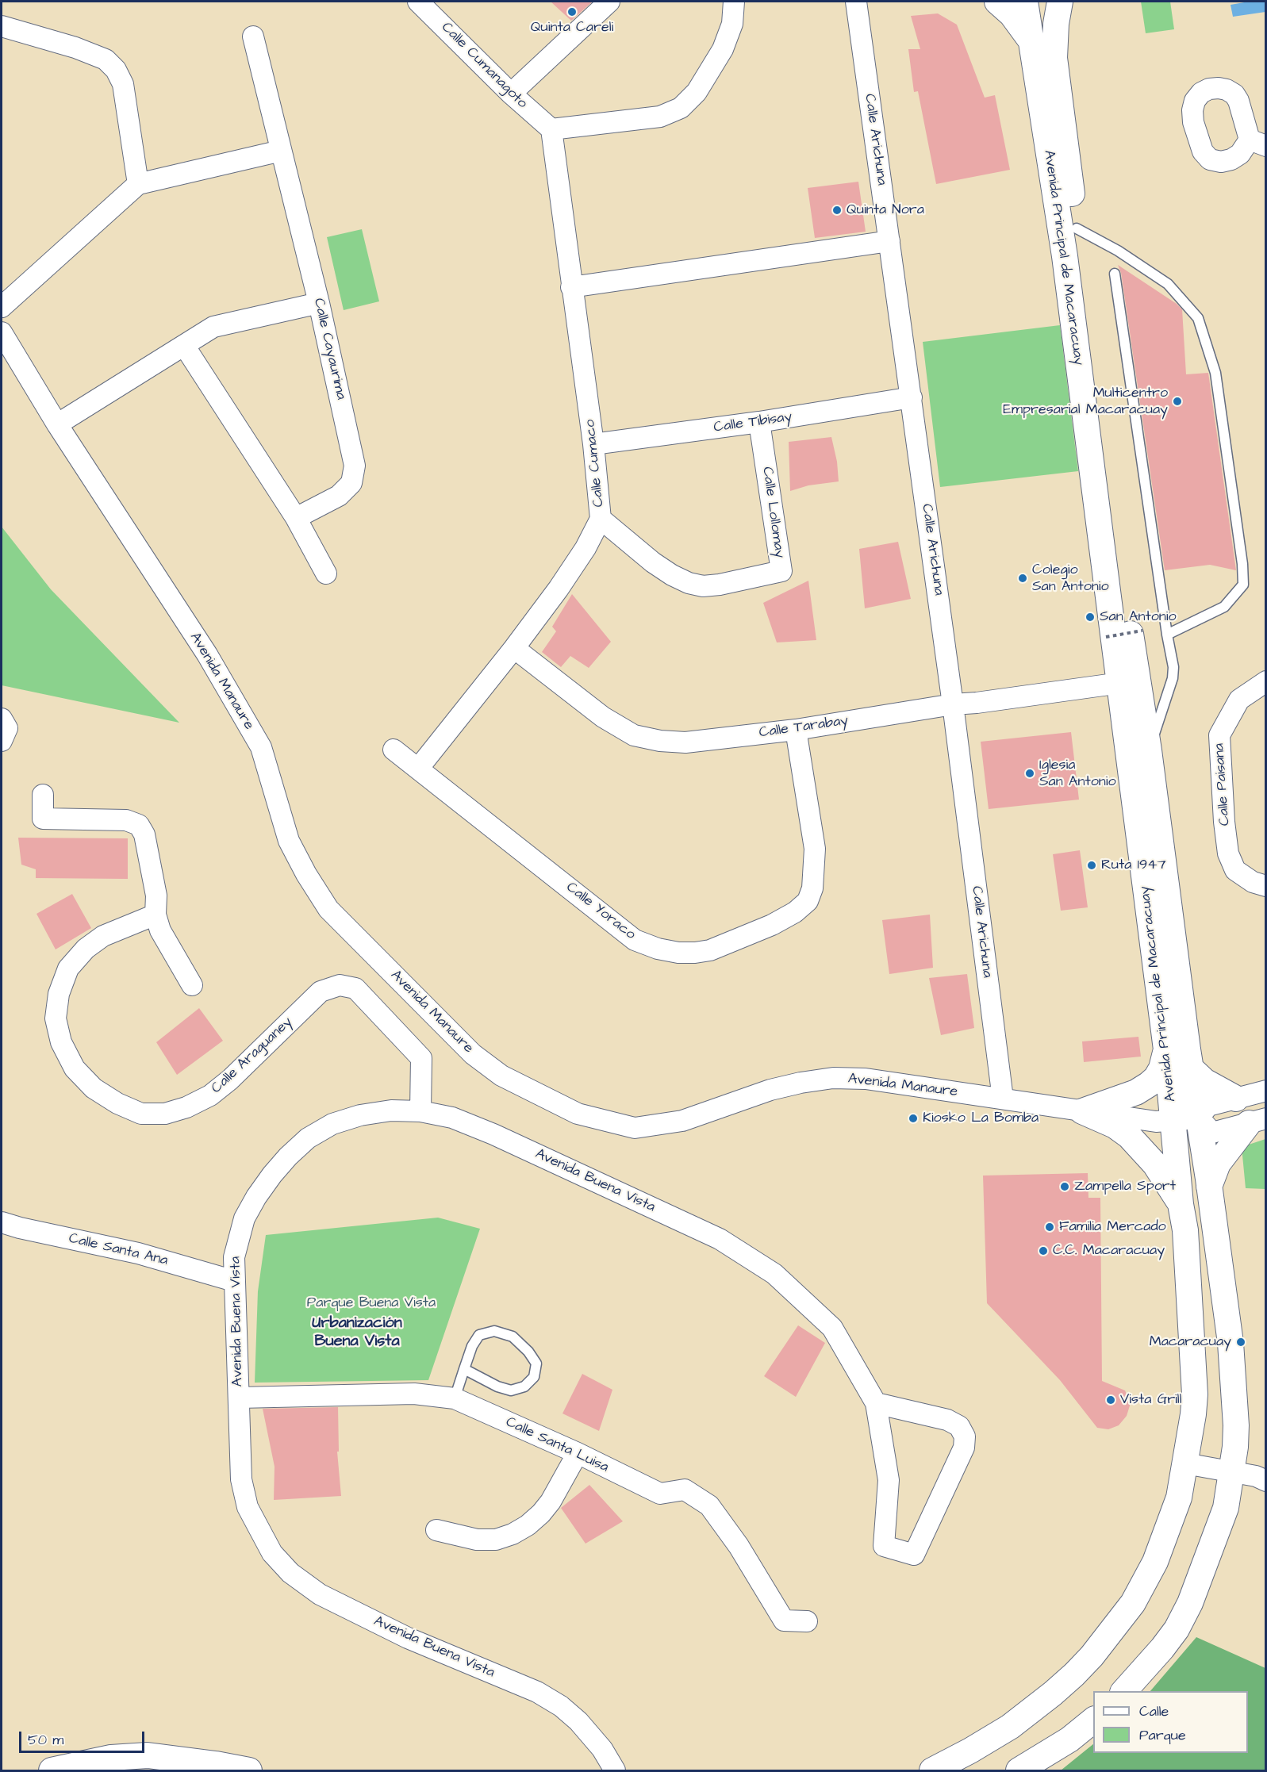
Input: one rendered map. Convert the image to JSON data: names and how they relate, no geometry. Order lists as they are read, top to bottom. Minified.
{"streets":{"street":["Calle Cumanagoto","Calle Arichuna","Avenida Principal de Macaracuay","Calle Cayaurima","Calle Tibisay","Calle Cumaco","Calle Lollomay","Avenida Manaure","Calle Tarabay","Calle Paisana","Calle Yoraco","Calle Araguaney","Avenida Buena Vista","Calle Santa Ana","Calle Santa Luisa"]},"crossings":[["Calle Cumanagoto","Calle Cumaco"],["Calle Arichuna","Calle Tibisay"],["Calle Arichuna","Avenida Manaure"],["Calle Arichuna","Calle Tarabay"],["Avenida Principal de Macaracuay","Avenida Manaure"],["Avenida Principal de Macaracuay","Calle Tarabay"],["Calle Tibisay","Calle Cumaco"],["Calle Tibisay","Calle Lollomay"],["Calle Cumaco","Calle Lollomay"],["Calle Cumaco","Calle Tarabay"],["Calle Cumaco","Calle Yoraco"],["Calle Tarabay","Calle Yoraco"],["Calle Araguaney","Avenida Buena Vista"],["Avenida Buena Vista","Calle Santa Ana"],["Avenida Buena Vista","Calle Santa Luisa"]],"districts":["Urbanización Buena Vista"],"parks":["Parque Buena Vista"],"places":["Quinta Careli","Quinta Nora","Multicentro Empresarial Macaracuay","Colegio San Antonio","San Antonio","Iglesia San Antonio","Ruta 1947","Kiosko La Bomba","Zampella Sport","Familia Mercado","C.C. Macaracuay","Macaracuay","Vista Grill"],"legend":["Calle","Parque"],"scale_bar":"50 m"}
